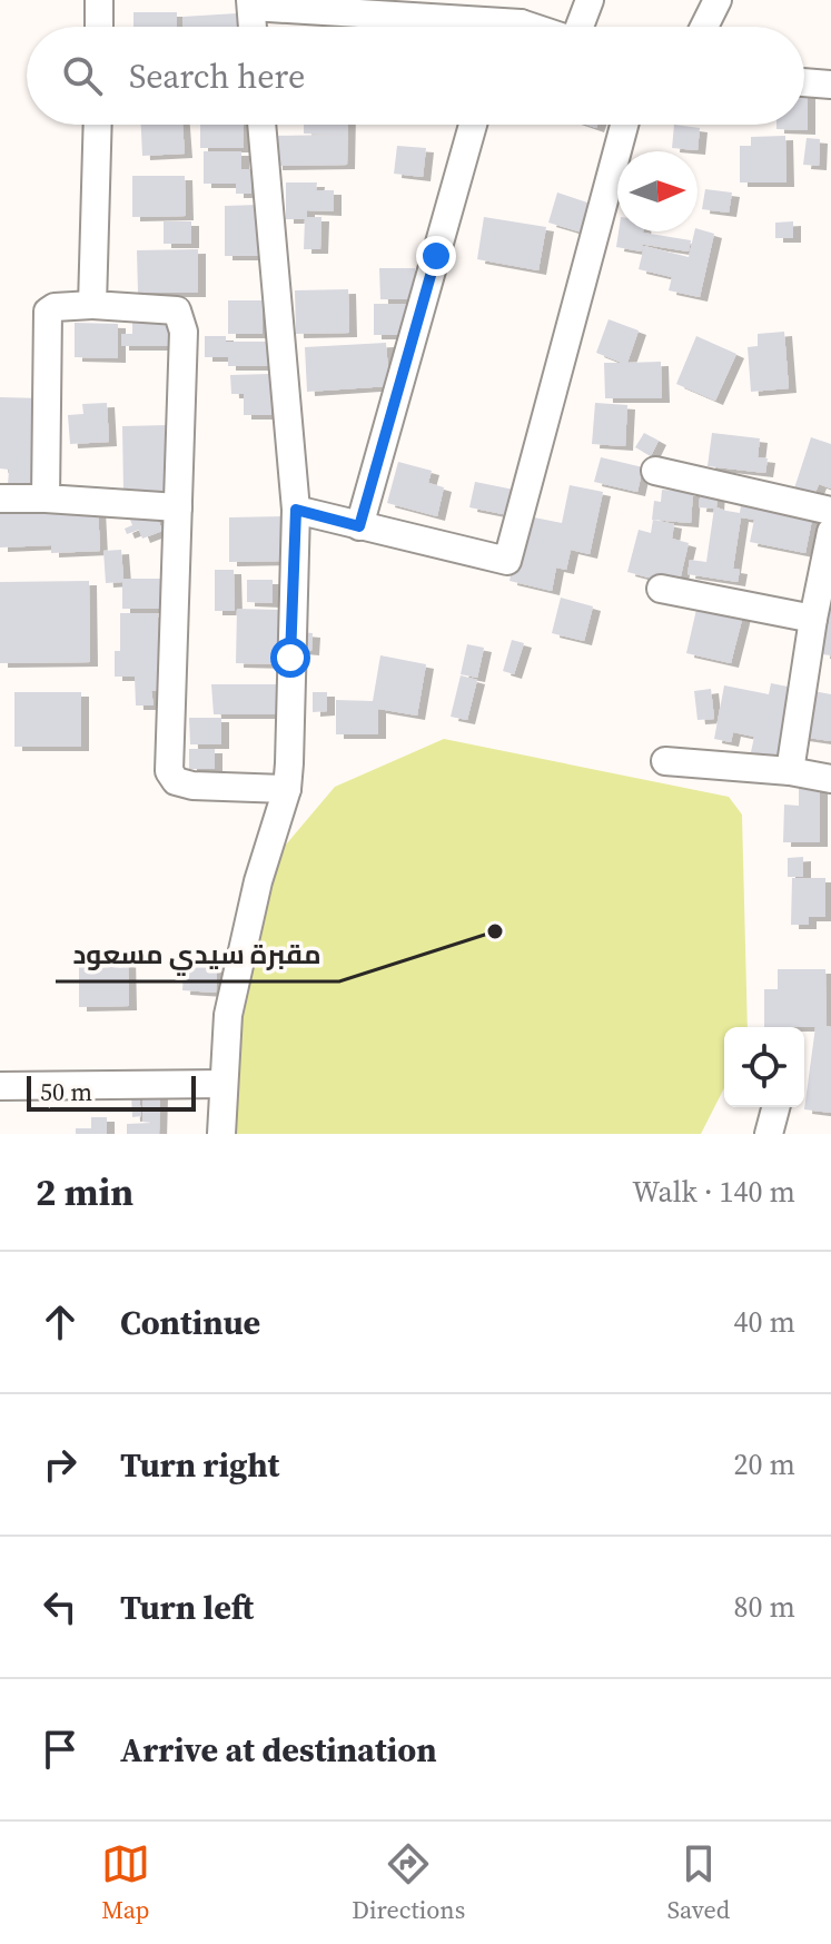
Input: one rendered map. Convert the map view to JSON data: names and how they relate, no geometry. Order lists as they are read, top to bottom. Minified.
{"places":["مقبرة سيدي مسعود"],"scale_bar":"50 m","north":"right","page":{"search":"Search here","scale":"50 m","heading":["2 min","Walk · 140 m"],"list":[["Continue","40 m"],["Turn right","20 m"],["Turn left","80 m"],"Arrive at destination"],"nav":["Map","Directions","Saved"]}}
